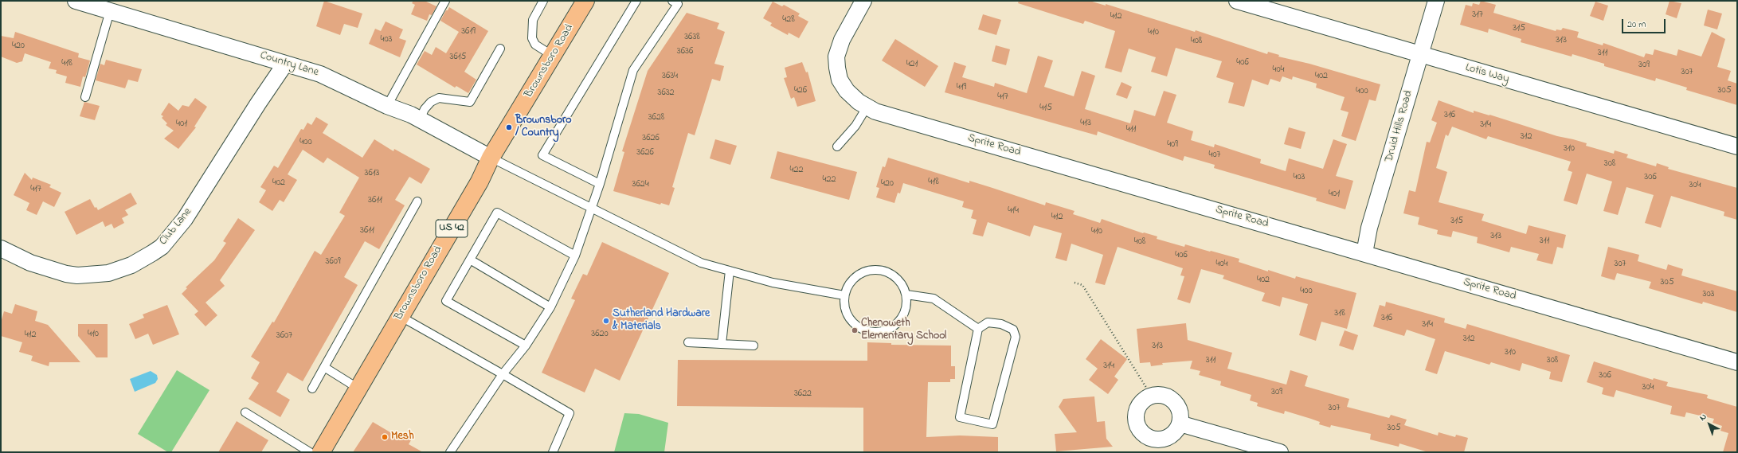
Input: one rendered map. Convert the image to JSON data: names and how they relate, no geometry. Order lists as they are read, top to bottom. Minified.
{"streets":{"main road":["Brownsboro Road","US 42"],"street":["Country Lane","Lotis Way","Druid Hills Road","Sprite Road","Club Lane"]},"crossings":[["Brownsboro Road","Country Lane"],["Country Lane","Club Lane"],["Lotis Way","Druid Hills Road"],["Druid Hills Road","Sprite Road"]],"places":["Brownsboro / Country","Sutherland Hardware & Materials","Chenoweth Elementary School","Mesh"],"house_numbers":["317","412","428","315","3619","410","3638","403","313","408","420","3636","311","3615","406","418","421","309","404","307","3634","402","419","426","305","400","3632","417","415","316","3628","413","401","314","411","312","3626","400","409","310","3626","407","308","422","3613","403","306","422","418","402","420","3624","304","417","401","3611","414","412","315","3611","410","313","311","408","406","3609","404","307","402","305","400","303","318","316","314","410","3620","412","3607","312","313","310","311","308","314","306","304","309","3622","307","305"],"scale_bar":"20 m","north":"top left"}
